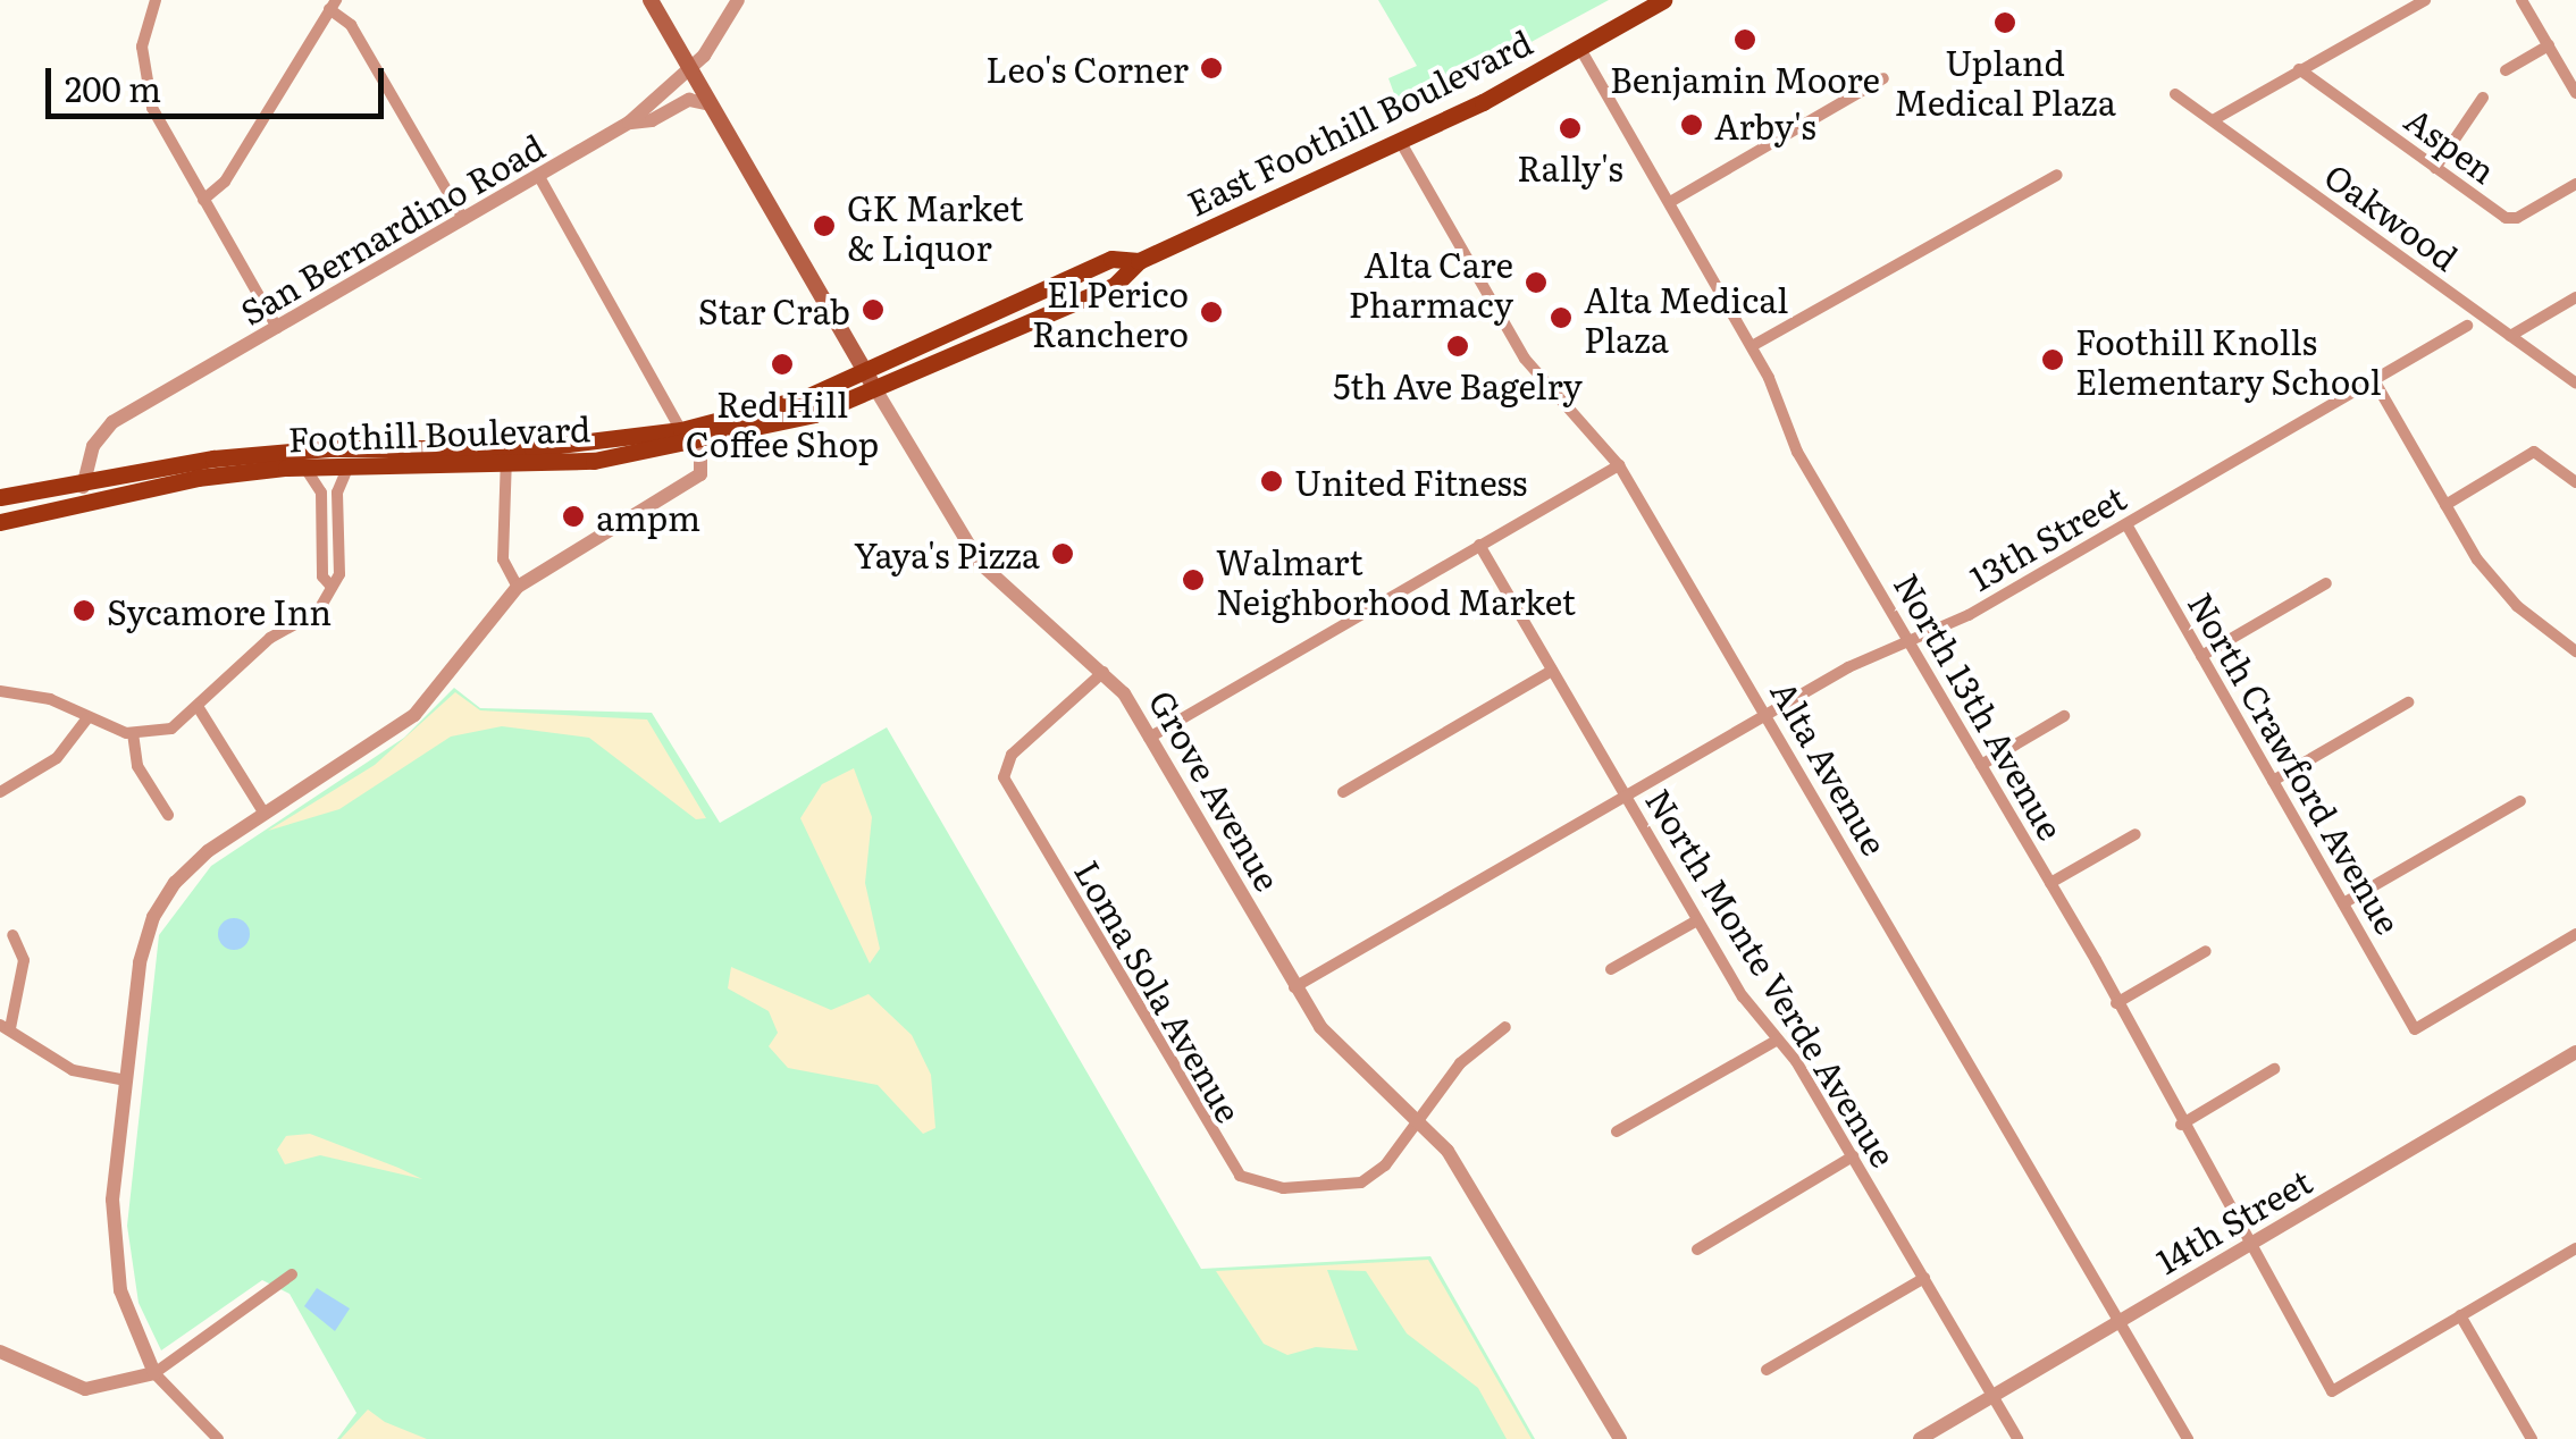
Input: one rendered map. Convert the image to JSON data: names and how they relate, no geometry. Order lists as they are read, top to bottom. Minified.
{"streets":{"main road":["East Foothill Boulevard","Foothill Boulevard","Grove Avenue"],"street":["Aspen","Oakwood","San Bernardino Road","13th Street","North 13th Avenue","North Crawford Avenue","Alta Avenue","North Monte Verde Avenue","Loma Sola Avenue","14th Street"]},"crossings":[["East Foothill Boulevard","Foothill Boulevard"],["East Foothill Boulevard","North 13th Avenue"],["East Foothill Boulevard","Alta Avenue"],["East Foothill Boulevard","Grove Avenue"],["San Bernardino Road","Foothill Boulevard"],["San Bernardino Road","Grove Avenue"],["Foothill Boulevard","Grove Avenue"],["13th Street","North 13th Avenue"],["13th Street","North Crawford Avenue"],["13th Street","Alta Avenue"],["13th Street","Grove Avenue"],["13th Street","North Monte Verde Avenue"],["North 13th Avenue","14th Street"],["Alta Avenue","14th Street"],["Grove Avenue","Loma Sola Avenue"],["North Monte Verde Avenue","14th Street"]],"places":["Upland Medical Plaza","Benjamin Moore","Leo's Corner","Arby's","Rally's","GK Market & Liquor","Alta Care Pharmacy","Star Crab","El Perico Ranchero","Alta Medical Plaza","5th Ave Bagelry","Foothill Knolls Elementary School","Red Hill Coffee Shop","United Fitness","ampm","Yaya's Pizza","Walmart Neighborhood Market","Sycamore Inn"],"scale_bar":"200 m"}
